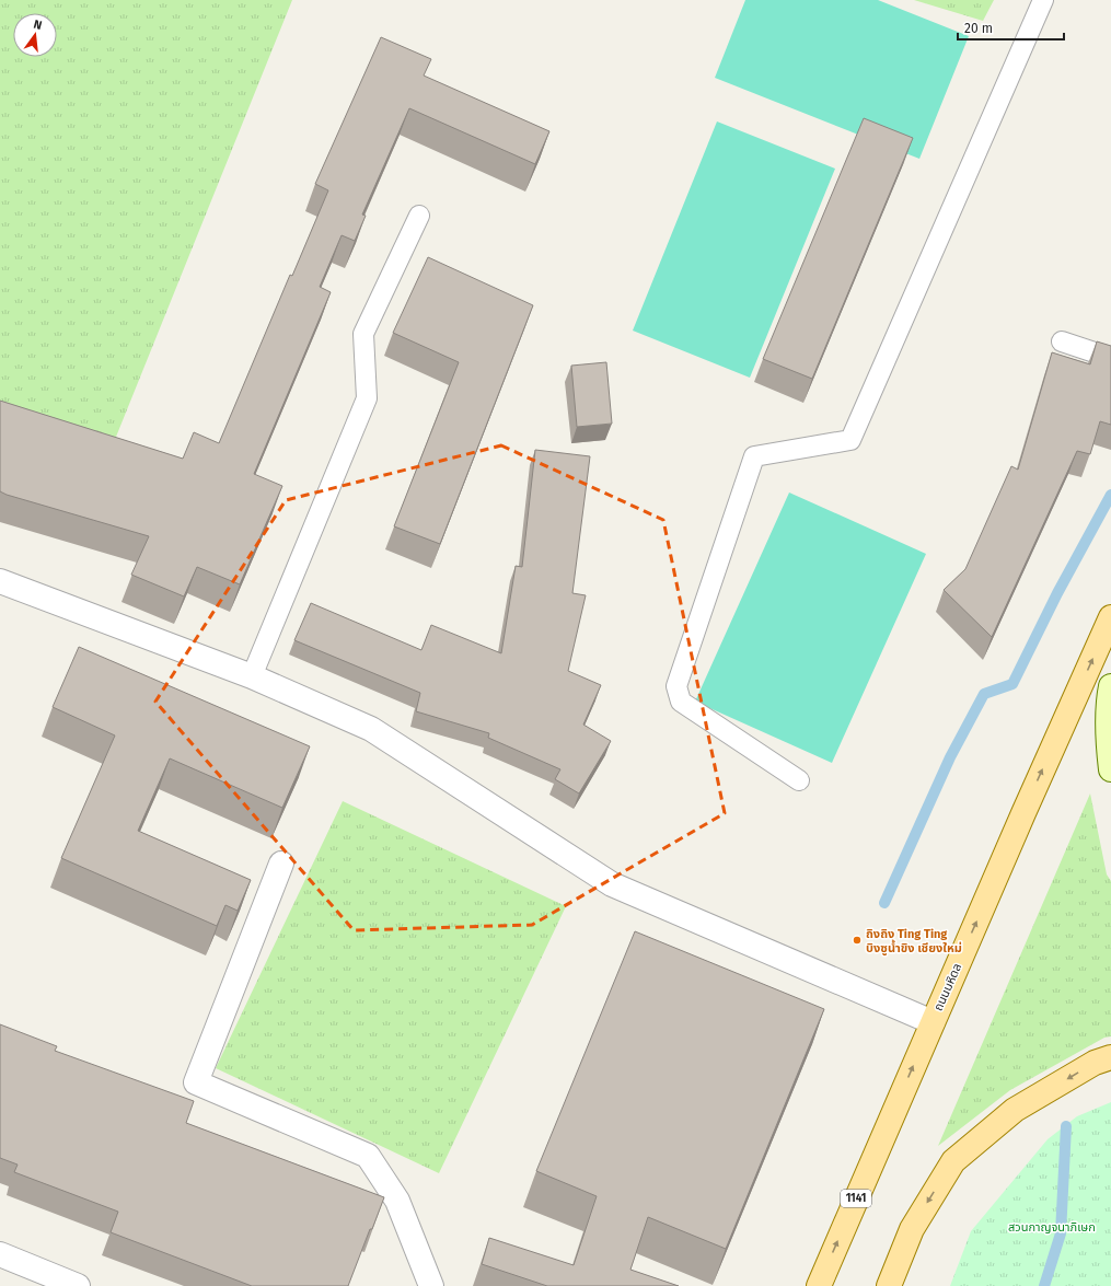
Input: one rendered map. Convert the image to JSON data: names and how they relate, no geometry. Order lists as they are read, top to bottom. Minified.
{"streets":{"main road":["ถนนมหิดล","1141"]},"parks":["สวนกาญจนาภิเษก"],"places":["ถิงถิง Ting Ting บิงซูน้ำขิง เชียงใหม่"],"scale_bar":"20 m","north":"top"}
